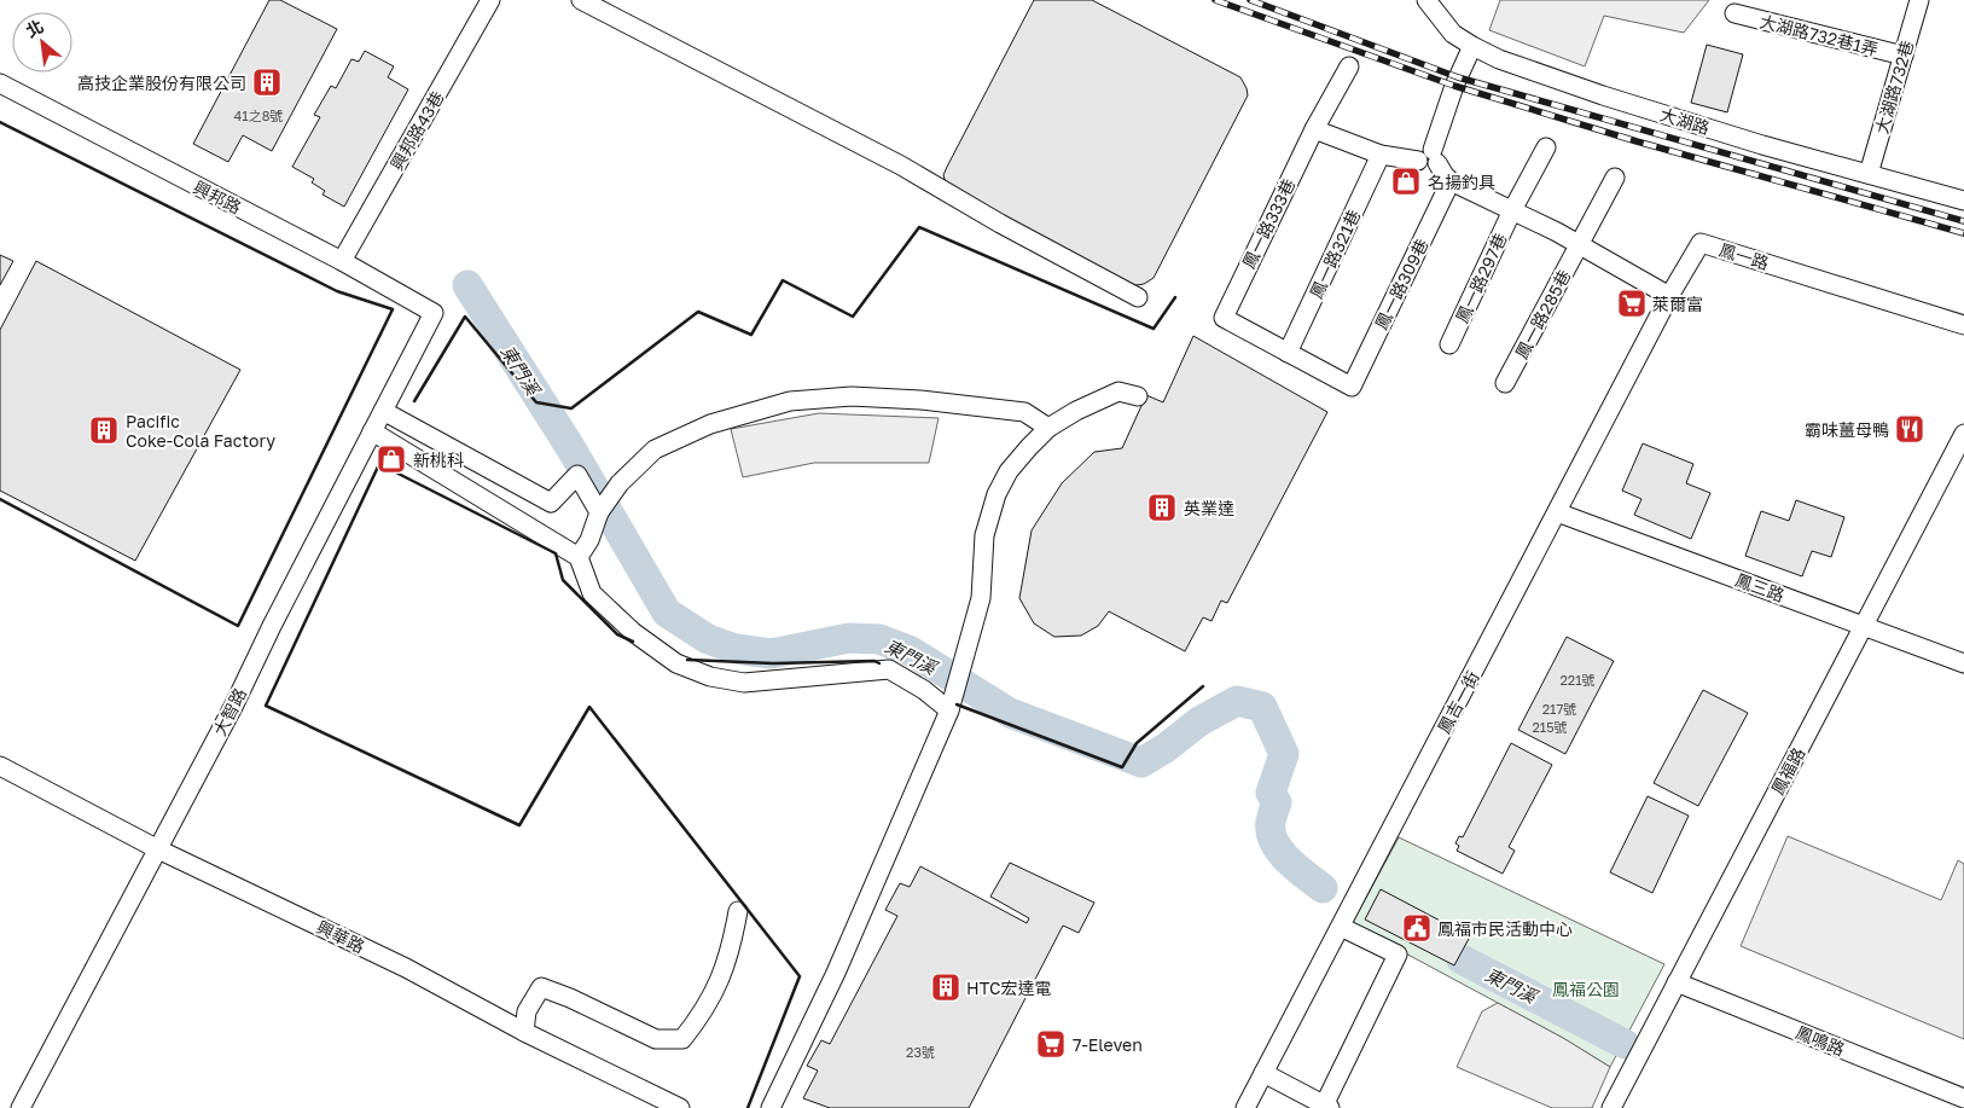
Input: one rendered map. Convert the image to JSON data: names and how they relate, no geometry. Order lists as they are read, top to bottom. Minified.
{"streets":{"street":["大湖路732巷1弄","大湖路732巷","大湖路","興邦路43巷","興邦路","鳳一路333巷","鳳一路321巷","鳳一路","鳳一路297巷","鳳一路309巷","鳳一路285巷","鳳三路","鳳吉一街","大智路","鳳福路","興華路","鳳鳴路"]},"crossings":[["大湖路732巷1弄","大湖路732巷"],["大湖路732巷","大湖路"],["興邦路43巷","興邦路"],["興邦路","大智路"],["鳳一路333巷","鳳一路321巷"],["鳳一路333巷","鳳一路309巷"],["鳳一路321巷","鳳一路309巷"],["鳳一路","鳳吉一街"],["鳳三路","鳳吉一街"],["鳳三路","鳳福路"],["大智路","興華路"],["鳳福路","鳳鳴路"]],"water":["東門溪"],"parks":["鳳福公園"],"places":{"building":["高技企業股份有限公司","Pacific Coke-Cola Factory","英業達","HTC宏達電"],"shop":["名揚釣具","新桃科"],"supermarket":["萊爾富","7-Eleven"],"restaurant":["霸味薑母鴨"],"public building":["鳳福市民活動中心"]},"house_numbers":["41之8號","221號","217號","215號","23號"],"north":"top left"}
